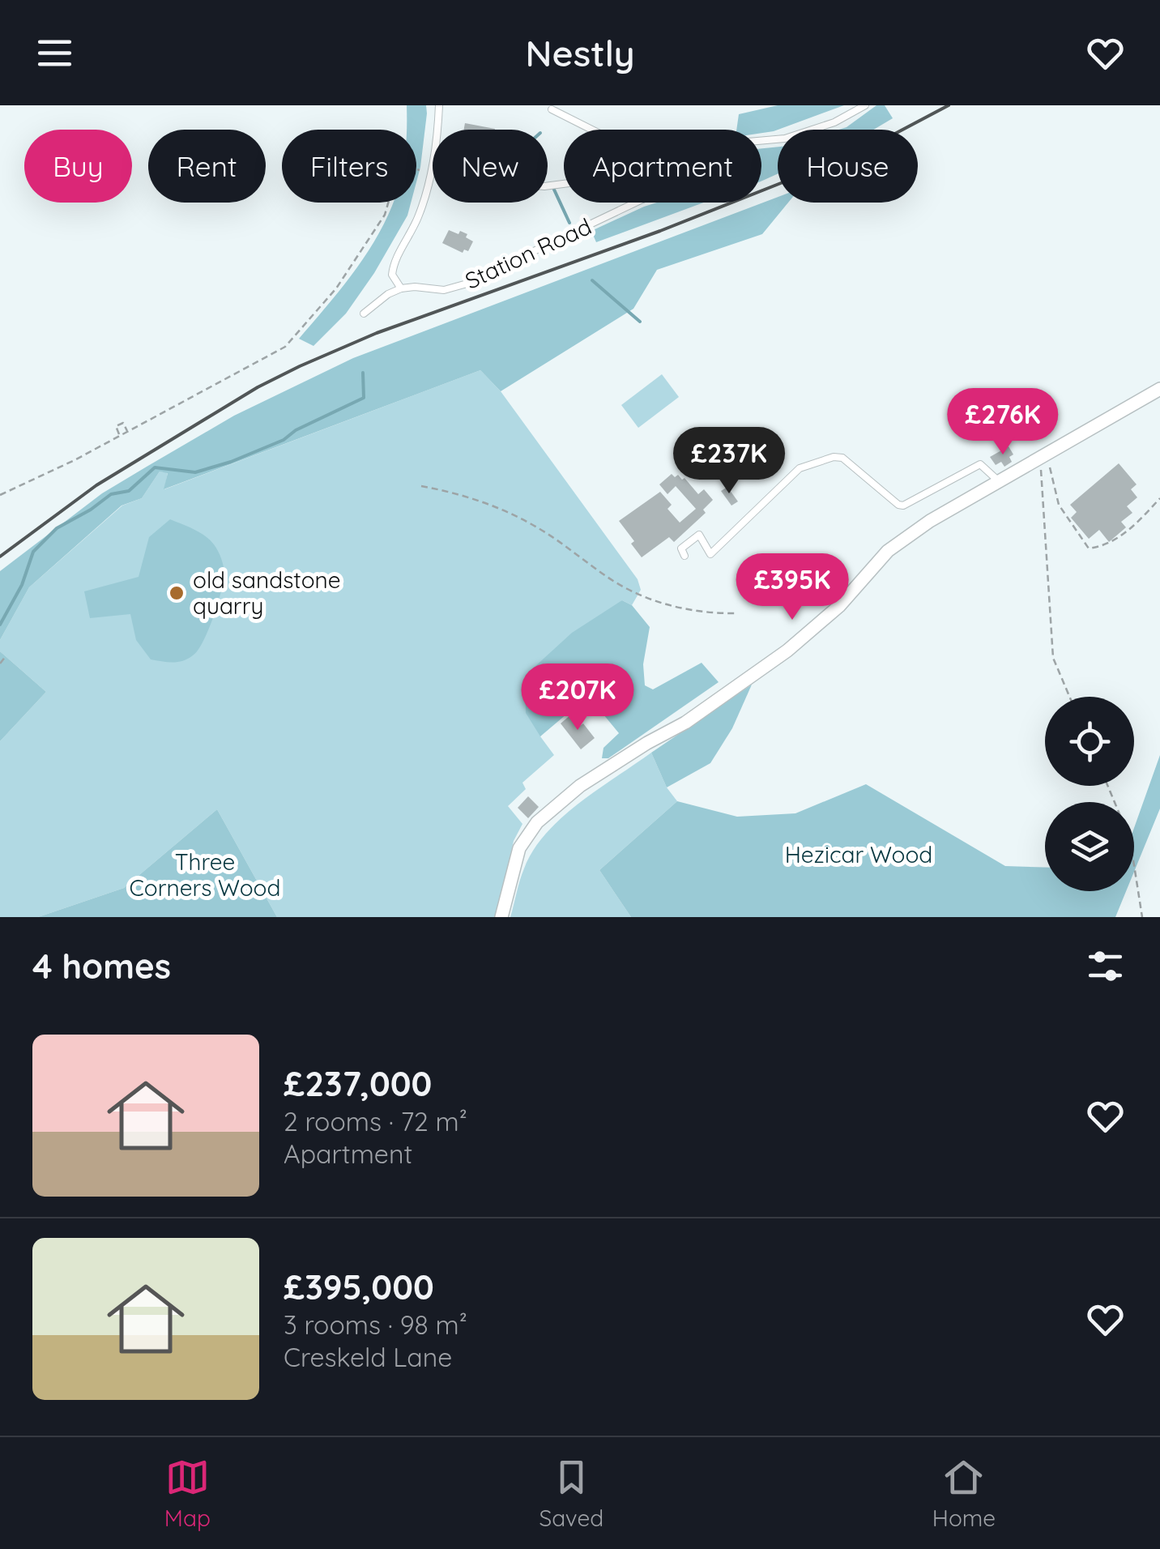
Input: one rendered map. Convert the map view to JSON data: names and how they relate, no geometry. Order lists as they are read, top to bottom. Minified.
{"streets":{"lane":["Station Road"]},"parks":["Hezicar Wood","Three Corners Wood"],"places":["old sandstone quarry"],"page":{"header":"Nestly","chip":["Buy","Rent","Filters","New","Apartment","House"],"price":["£276K","£237K","£395K","£207K"],"heading":"4 homes","list":[{"name":"£237,000","note":"2 rooms · 72 m² · Apartment"},{"name":"£395,000","note":"3 rooms · 98 m² · Creskeld Lane"}],"tabs":["Map","Saved","Home"]}}
